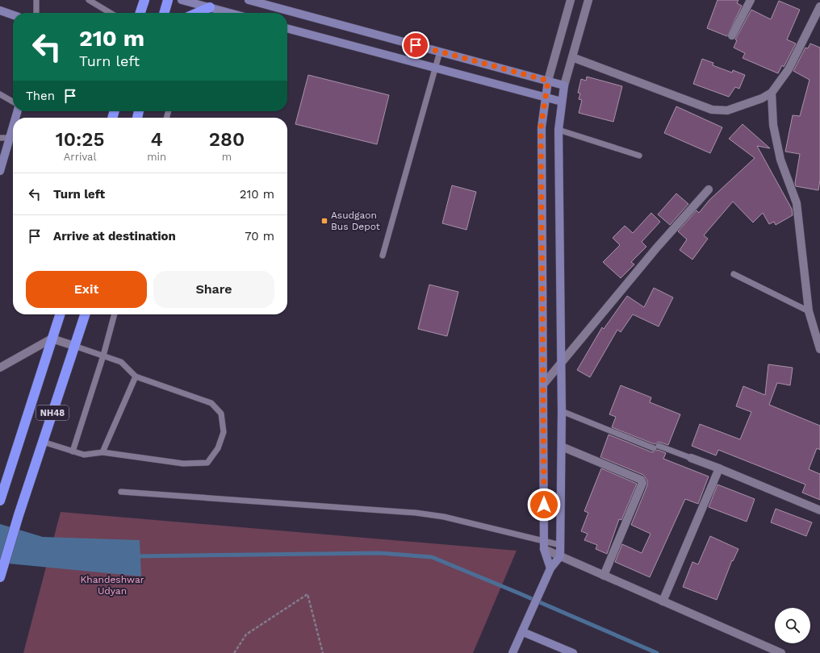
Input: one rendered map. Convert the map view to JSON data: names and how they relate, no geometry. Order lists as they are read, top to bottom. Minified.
{"streets":{"highway":["NH48"]},"parks":["Khandeshwar Udyan"],"places":{"transit":["Asudgaon Bus Depot"]},"page":{"turn":["210 m","Turn left"],"then":"Then","eta":["10:25","Arrival","4","min","280","m"],"list":[{"name":"Turn left","value":"210 m"},{"name":"Arrive at destination","value":"70 m"}],"buttons":["Exit","Share"]}}
